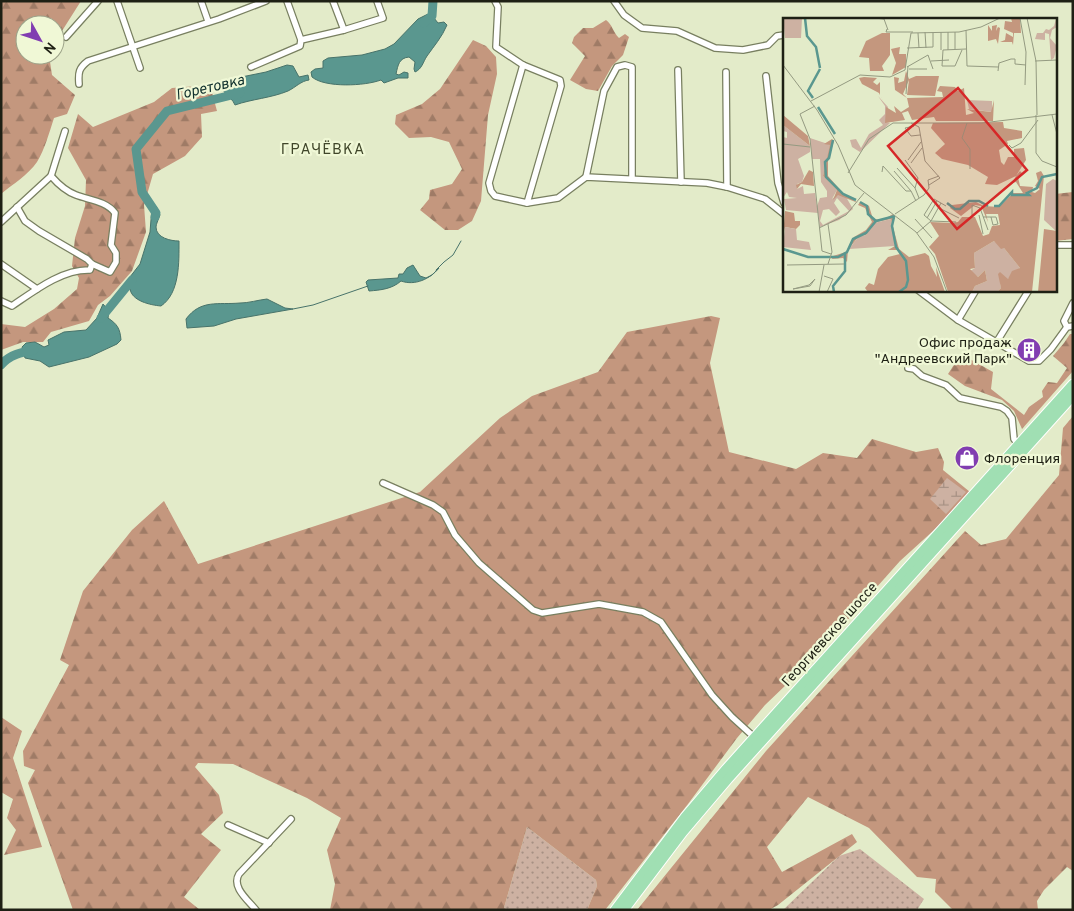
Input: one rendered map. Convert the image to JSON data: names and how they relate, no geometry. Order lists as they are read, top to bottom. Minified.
{"streets":{"main road":["Георгиевское шоссе"]},"districts":["ГРАЧЁВКА"],"water":["Горетовка"],"places":{"building":["Офис продаж \"Андреевский Парк\""],"shop":["Флоренция"]},"north":"bottom right"}
